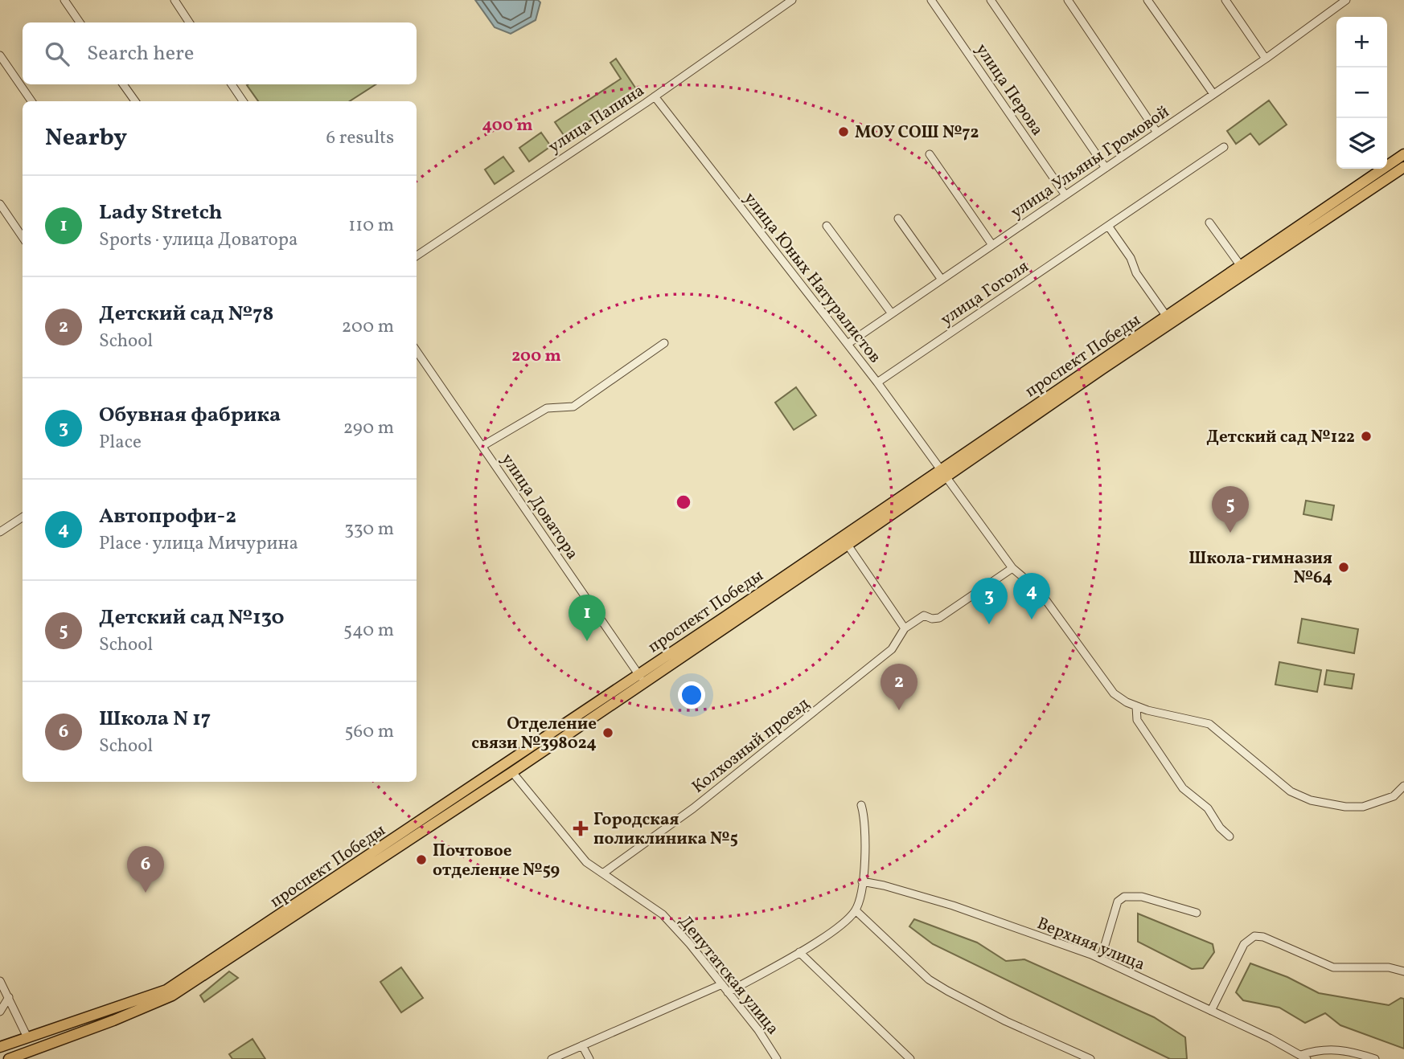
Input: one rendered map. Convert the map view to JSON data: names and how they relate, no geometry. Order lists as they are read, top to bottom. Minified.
{"streets":{"main road":["проспект Победы"],"street":["улица Перова","улица Папина","улица Ульяны Громовой","улица Юных Натуралистов","улица Гоголя","улица Доватора","Колхозный проезд","Верхняя улица","Депутатская улица"]},"crossings":[["улица Перова","улица Ульяны Громовой"],["улица Папина","улица Юных Натуралистов"],["улица Ульяны Громовой","улица Юных Натуралистов"],["улица Юных Натуралистов","улица Гоголя"],["улица Юных Натуралистов","проспект Победы"],["проспект Победы","улица Доватора"],["проспект Победы","Депутатская улица"],["Колхозный проезд","Депутатская улица"]],"places":{"other":["МОУ СОШ №72","Детский сад №122","Школа-гимназия №64","Отделение связи №398024","Почтовое отделение №59"],"health":["Городская поликлиника №5"]},"page":{"map_buttons":["+","−"],"search":"Search here","heading":["Nearby","6 results"],"list":[{"mark":"1","name":"Lady Stretch","note":"Sports · улица Доватора","value":"110 m"},{"mark":"2","name":"Детский сад №78","note":"School","value":"200 m"},{"mark":"3","name":"Обувная фабрика","note":"Place","value":"290 m"},{"mark":"4","name":"Автопрофи-2","note":"Place · улица Мичурина","value":"330 m"},{"mark":"5","name":"Детский сад №130","note":"School","value":"540 m"},{"mark":"6","name":"Школа N 17","note":"School","value":"560 m"}],"pins":["5","4","3","1","2","6"]},"rings":["400 m","200 m"]}
